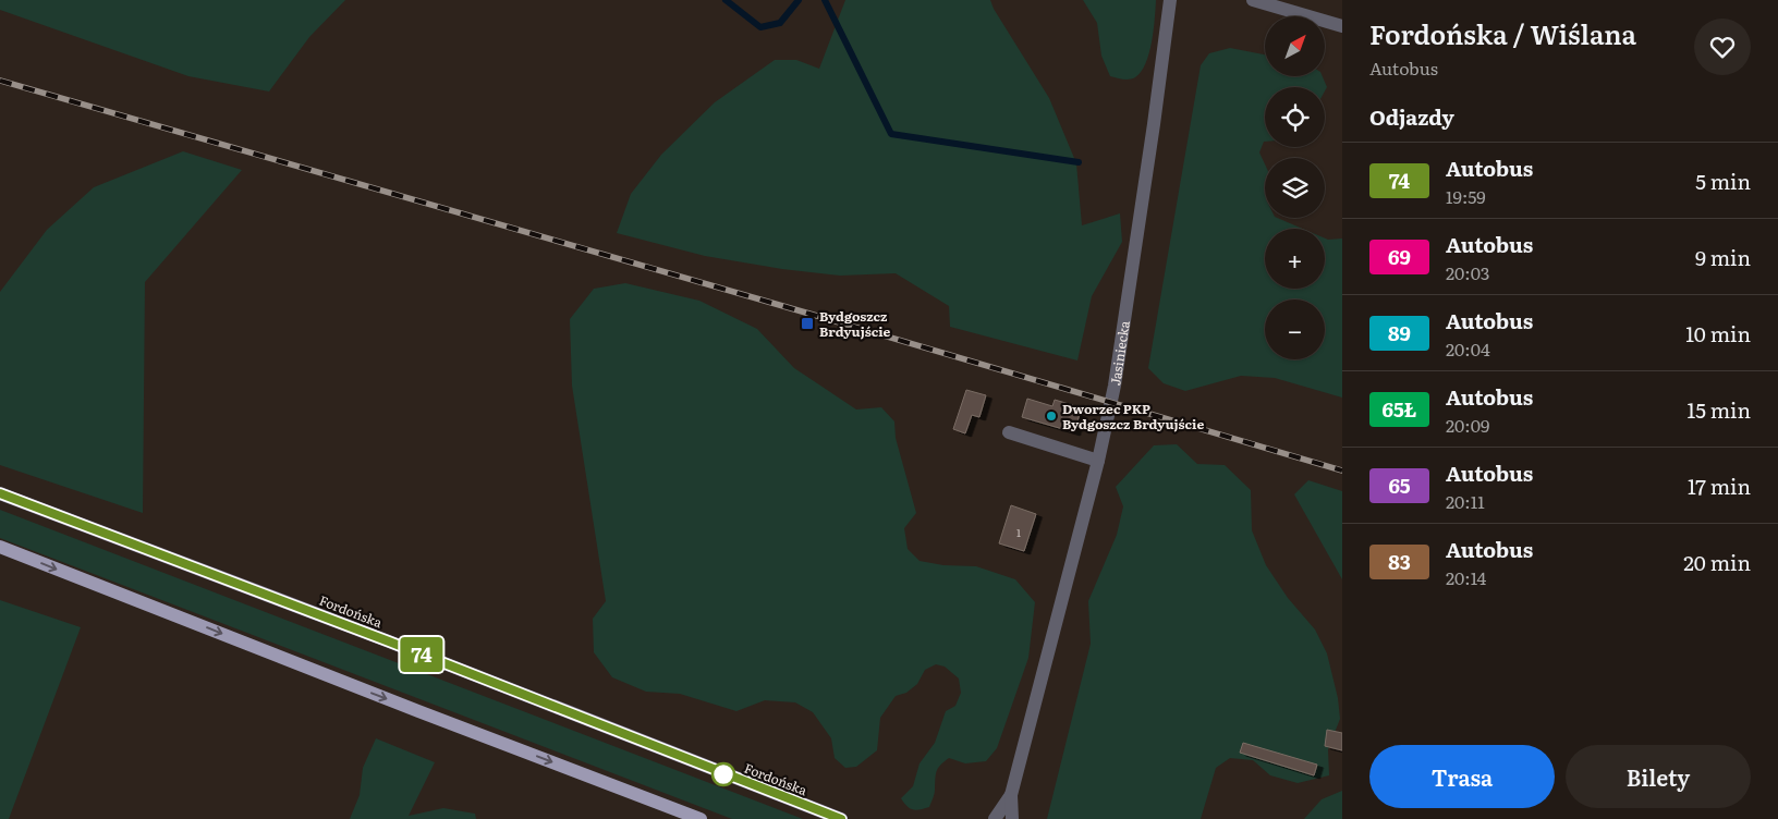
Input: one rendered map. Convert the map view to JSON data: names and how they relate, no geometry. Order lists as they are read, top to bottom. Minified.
{"streets":{"main road":["Fordońska"],"street":["Jasiniecka"]},"places":{"transit":["Bydgoszcz Brdyujście"],"other":["Dworzec PKP Bydgoszcz Brdyujście"]},"lines":["bus line 74"],"house_numbers":["1"],"north":"top right","page":{"on_map":"74","heading":[["Fordońska / Wiślana","Autobus"],"Odjazdy"],"map_buttons":["+","−"],"list":[{"mark":"74","name":"Autobus","note":"19:59","value":"5 min"},{"mark":"69","name":"Autobus","note":"20:03","value":"9 min"},{"mark":"89","name":"Autobus","note":"20:04","value":"10 min"},{"mark":"65Ł","name":"Autobus","note":"20:09","value":"15 min"},{"mark":"65","name":"Autobus","note":"20:11","value":"17 min"},{"mark":"83","name":"Autobus","note":"20:14","value":"20 min"}],"buttons":["Trasa","Bilety"]}}
